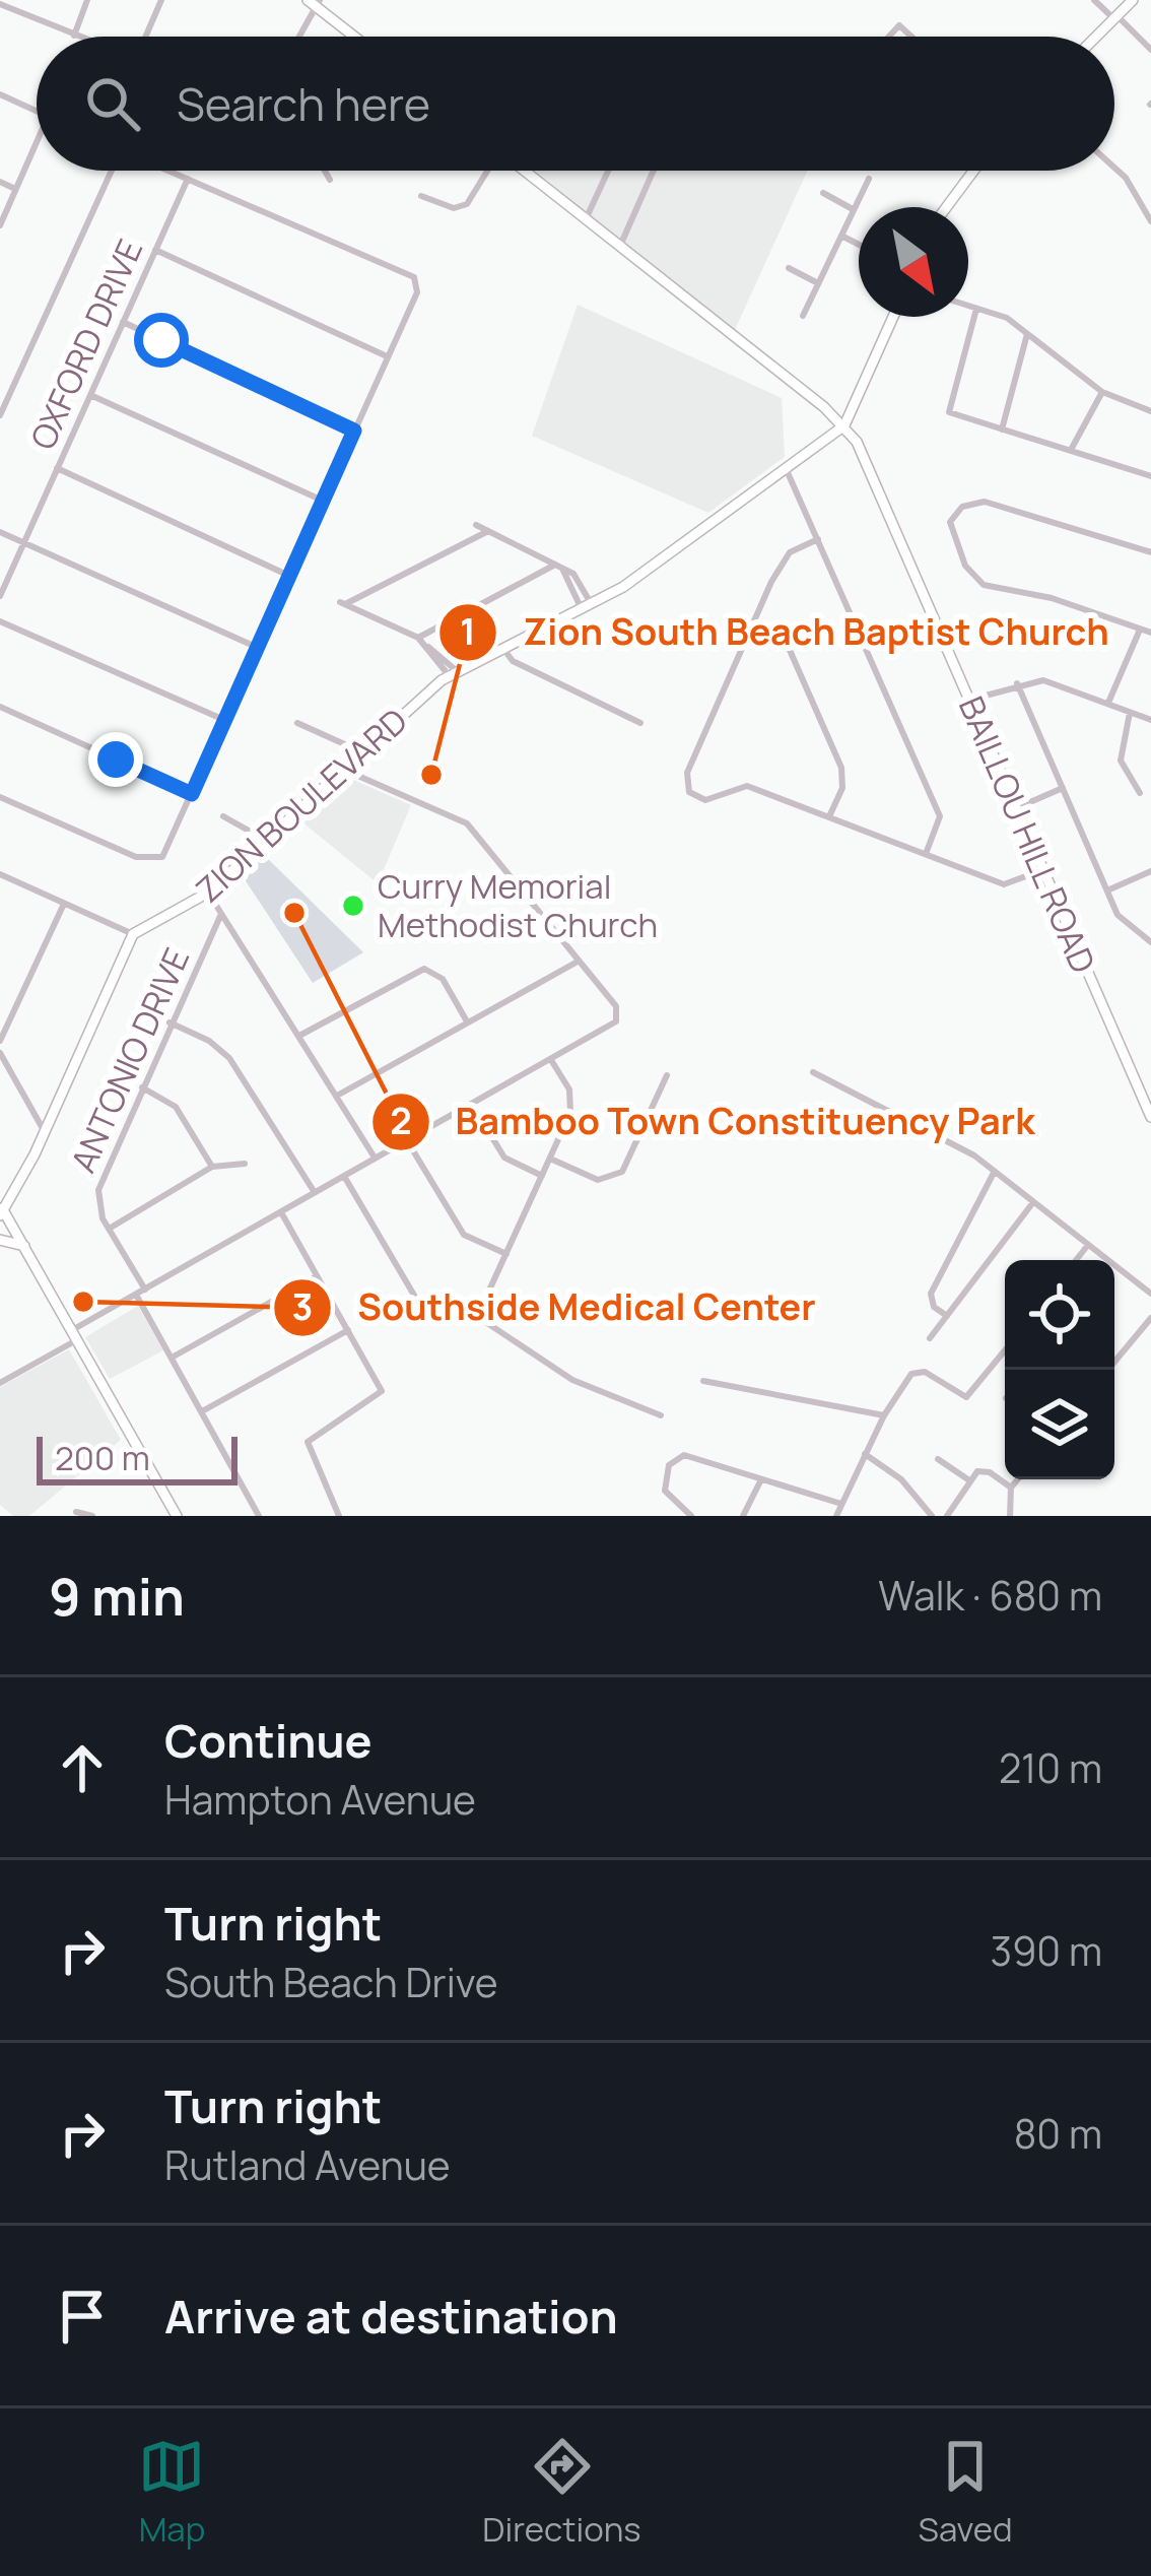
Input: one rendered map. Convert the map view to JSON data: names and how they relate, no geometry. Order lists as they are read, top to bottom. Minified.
{"streets":{"main road":["ZION BOULEVARD","BAILLOU HILL ROAD"],"street":["OXFORD DRIVE","ANTONIO DRIVE"]},"crossings":[["ZION BOULEVARD","BAILLOU HILL ROAD"]],"places":["Zion South Beach Baptist Church","Curry Memorial Methodist Church","Bamboo Town Constituency Park","Southside Medical Center"],"scale_bar":"200 m","north":"bottom right","page":{"search":"Search here","scale":"200 m","heading":["9 min","Walk · 680 m"],"list":[["Continue","Hampton Avenue","210 m"],["Turn right","South Beach Drive","390 m"],["Turn right","Rutland Avenue","80 m"],"Arrive at destination"],"nav":["Map","Directions","Saved"]}}
